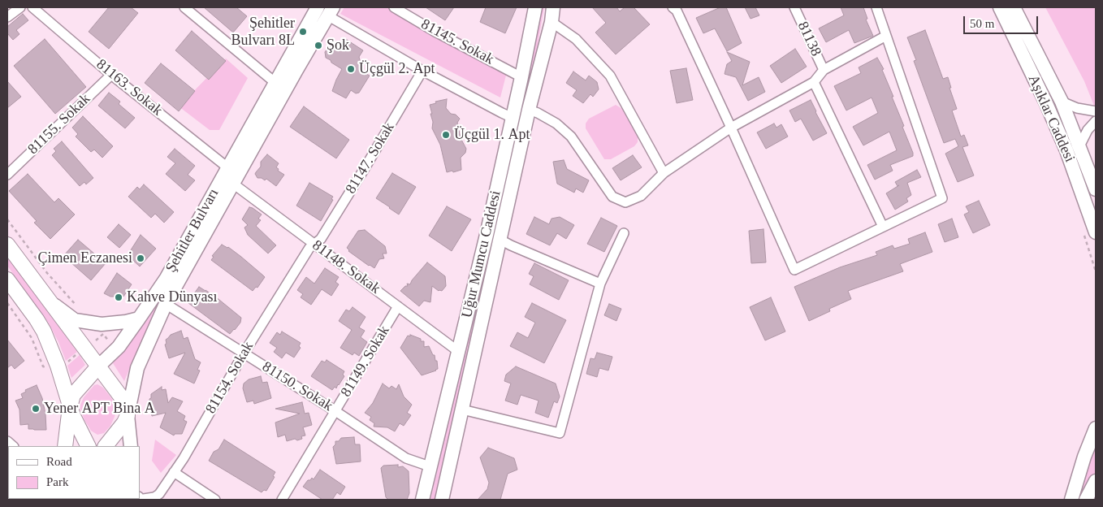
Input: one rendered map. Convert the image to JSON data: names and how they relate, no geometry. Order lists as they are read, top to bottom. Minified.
{"streets":{"main road":["Aşıklar Caddesi","Şehitler Bulvarı","Uğur Mumcu Caddesi"],"street":["81138","81145. Sokak","81163. Sokak","81155. Sokak","81147. Sokak","81148. Sokak","81149. Sokak","81154. Sokak","81150. Sokak"]},"crossings":[["81145. Sokak","Uğur Mumcu Caddesi"],["81163. Sokak","81155. Sokak"],["81163. Sokak","Şehitler Bulvarı"],["81147. Sokak","81148. Sokak"],["81147. Sokak","81154. Sokak"],["Şehitler Bulvarı","81148. Sokak"],["Şehitler Bulvarı","81150. Sokak"],["Uğur Mumcu Caddesi","81148. Sokak"],["Uğur Mumcu Caddesi","81150. Sokak"],["81148. Sokak","81149. Sokak"],["81148. Sokak","81154. Sokak"],["81149. Sokak","81150. Sokak"],["81154. Sokak","81150. Sokak"]],"places":["Şehitler Bulvarı 8L","Şok","Üçgül 2. Apt","Üçgül 1. Apt","Çimen Eczanesi","Kahve Dünyası","Yener APT Bina A"],"legend":["Road","Park"],"scale_bar":"50 m"}
